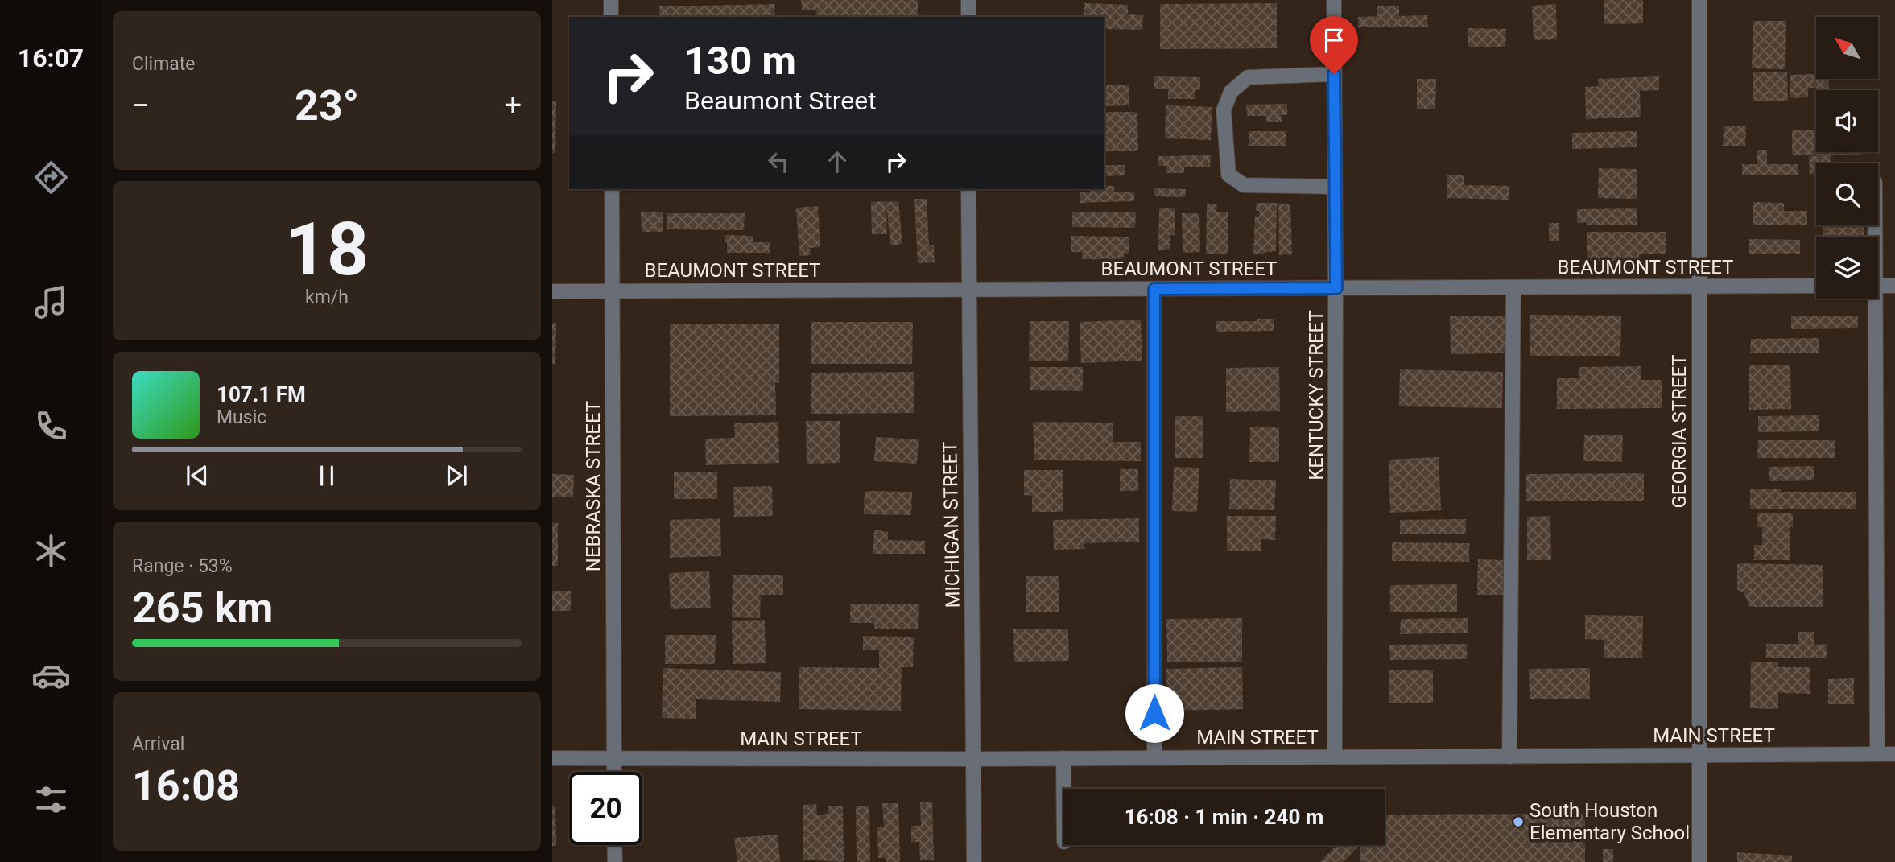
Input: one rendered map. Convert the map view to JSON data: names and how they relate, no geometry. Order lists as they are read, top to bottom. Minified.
{"streets":{"street":["BEAUMONT STREET","KENTUCKY STREET","GEORGIA STREET","NEBRASKA STREET","MICHIGAN STREET","MAIN STREET"]},"crossings":[["BEAUMONT STREET","KENTUCKY STREET"],["BEAUMONT STREET","GEORGIA STREET"],["BEAUMONT STREET","NEBRASKA STREET"],["BEAUMONT STREET","MICHIGAN STREET"],["KENTUCKY STREET","MAIN STREET"],["GEORGIA STREET","MAIN STREET"],["NEBRASKA STREET","MAIN STREET"],["MICHIGAN STREET","MAIN STREET"]],"places":["South Houston Elementary School"],"north":"top left","page":{"tabs":"16:07","tile":["Climate",["18","km/h"],["Range · 53%","265 km"],["Arrival","16:08"]],"turn":["130 m","Beaumont Street"],"heat":["−","23°","+"],"song":["107.1 FM","Music"],"limit":"20","trip":"16:08 · 1 min · 240 m"}}
